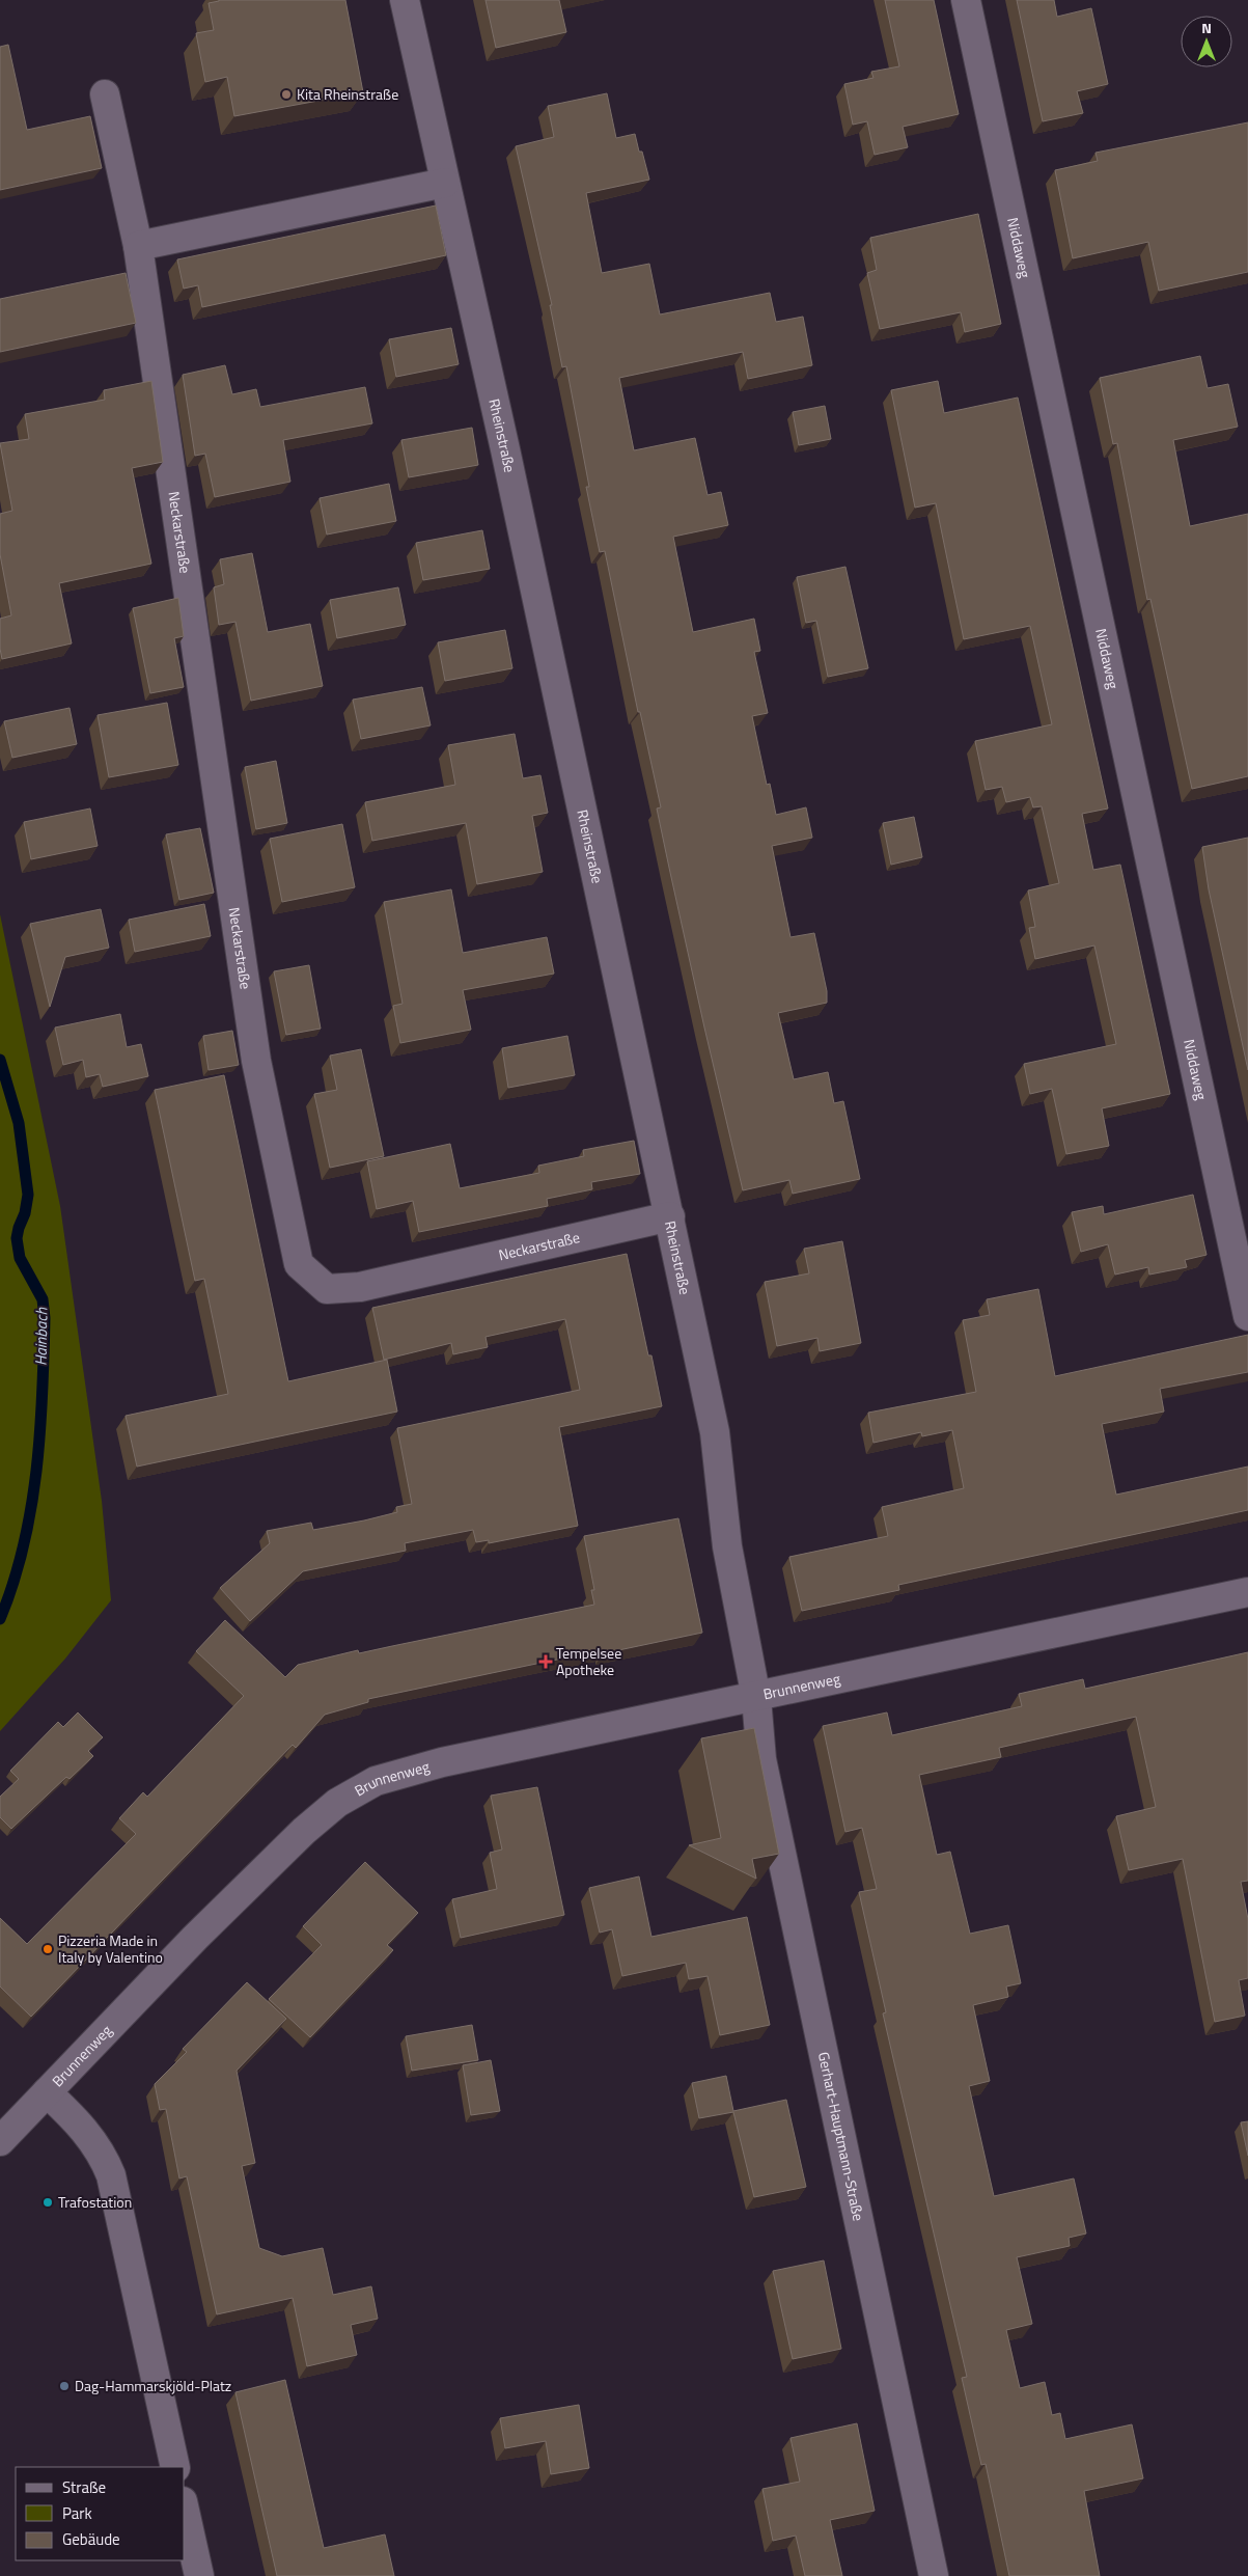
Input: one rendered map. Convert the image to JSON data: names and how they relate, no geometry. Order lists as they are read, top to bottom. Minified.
{"streets":{"street":["Niddaweg","Rheinstraße","Neckarstraße","Brunnenweg","Gerhart-Hauptmann-Straße"]},"crossings":[["Rheinstraße","Neckarstraße"],["Rheinstraße","Brunnenweg"],["Rheinstraße","Gerhart-Hauptmann-Straße"],["Brunnenweg","Gerhart-Hauptmann-Straße"]],"water":["Hainbach"],"places":{"other":["Kita Rheinstraße","Pizzeria Made in Italy by Valentino","Trafostation","Dag-Hammarskjöld-Platz"],"health":["Tempelsee Apotheke"]},"legend":["Straße","Park","Gebäude"],"north":"top"}
